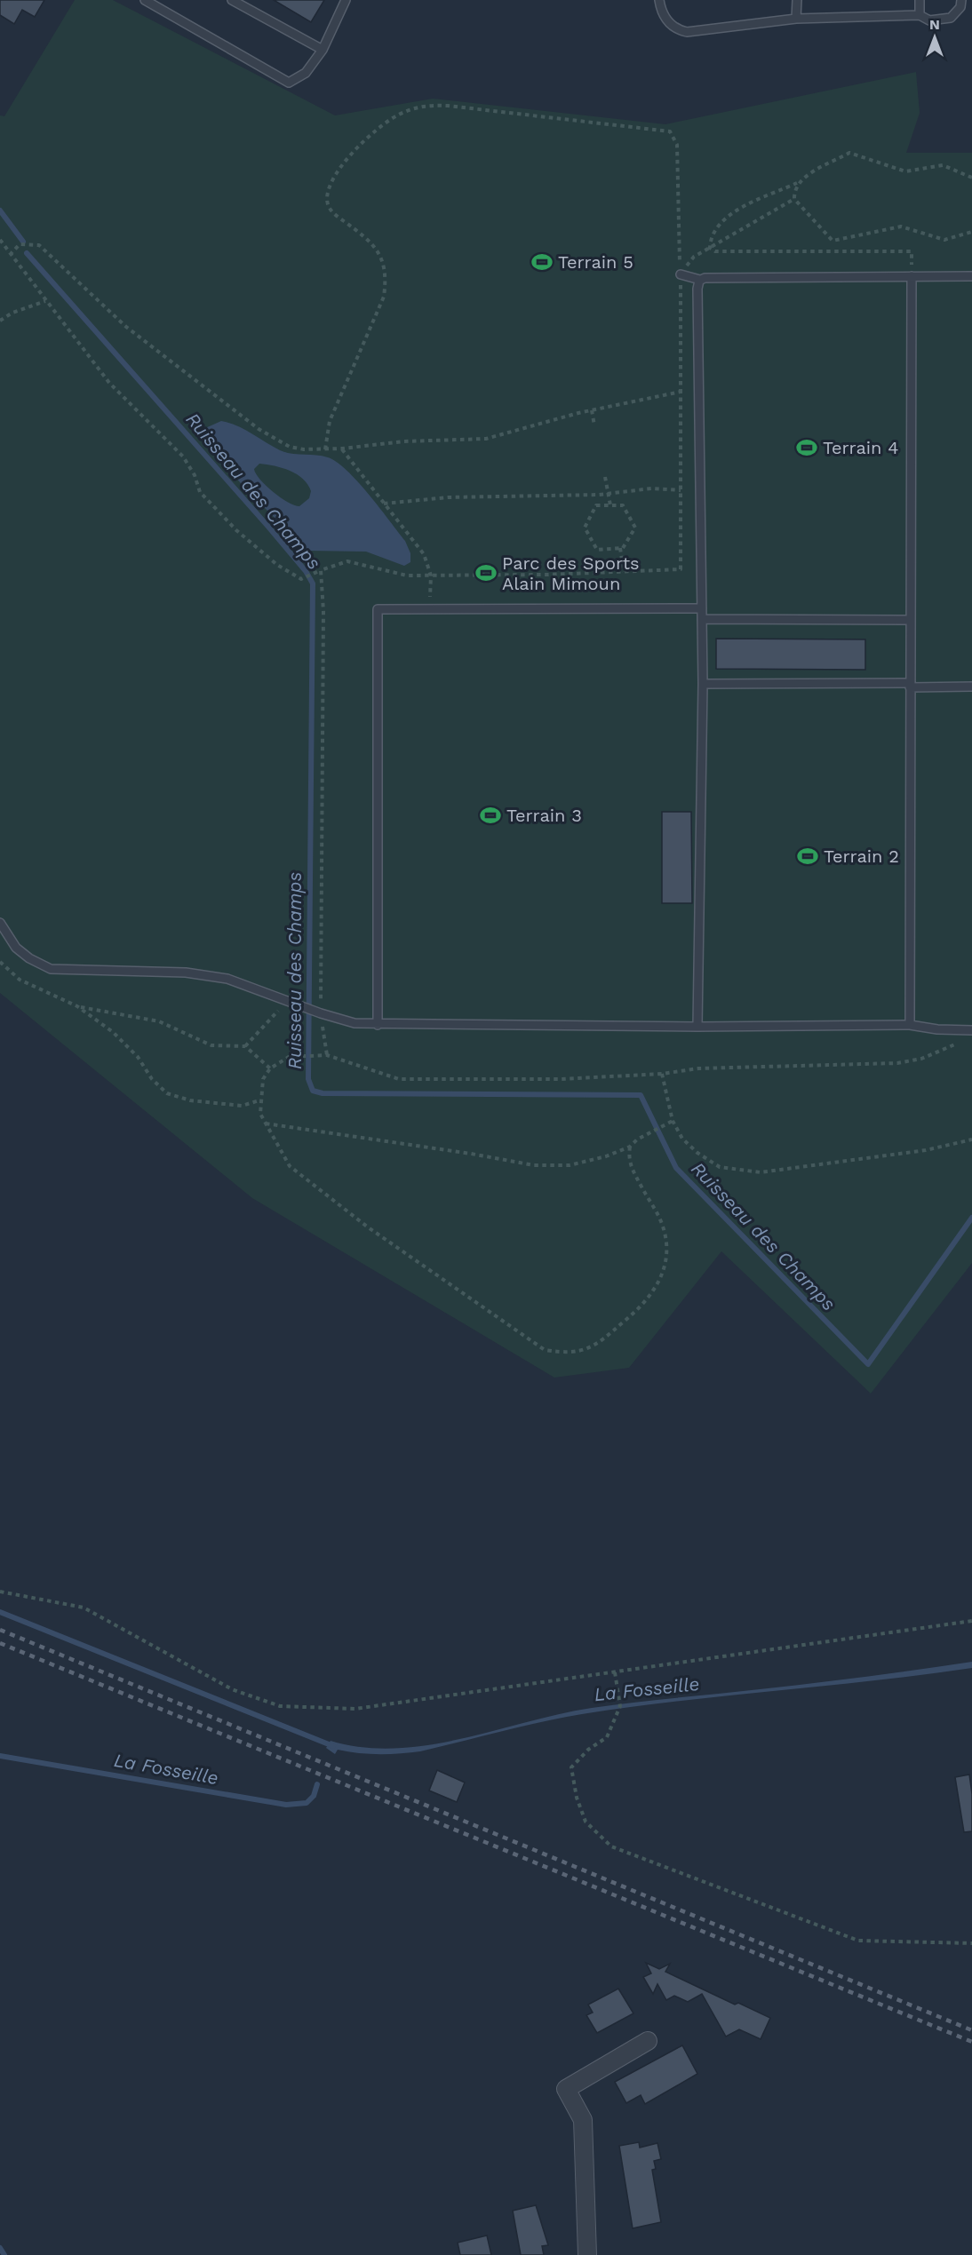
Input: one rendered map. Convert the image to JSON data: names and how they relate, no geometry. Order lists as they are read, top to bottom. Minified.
{"water":["Ruisseau des Champs","La Fosseille"],"places":{"sports":["Terrain 5","Terrain 4","Parc des Sports Alain Mimoun","Terrain 3","Terrain 2"]},"north":"top"}
